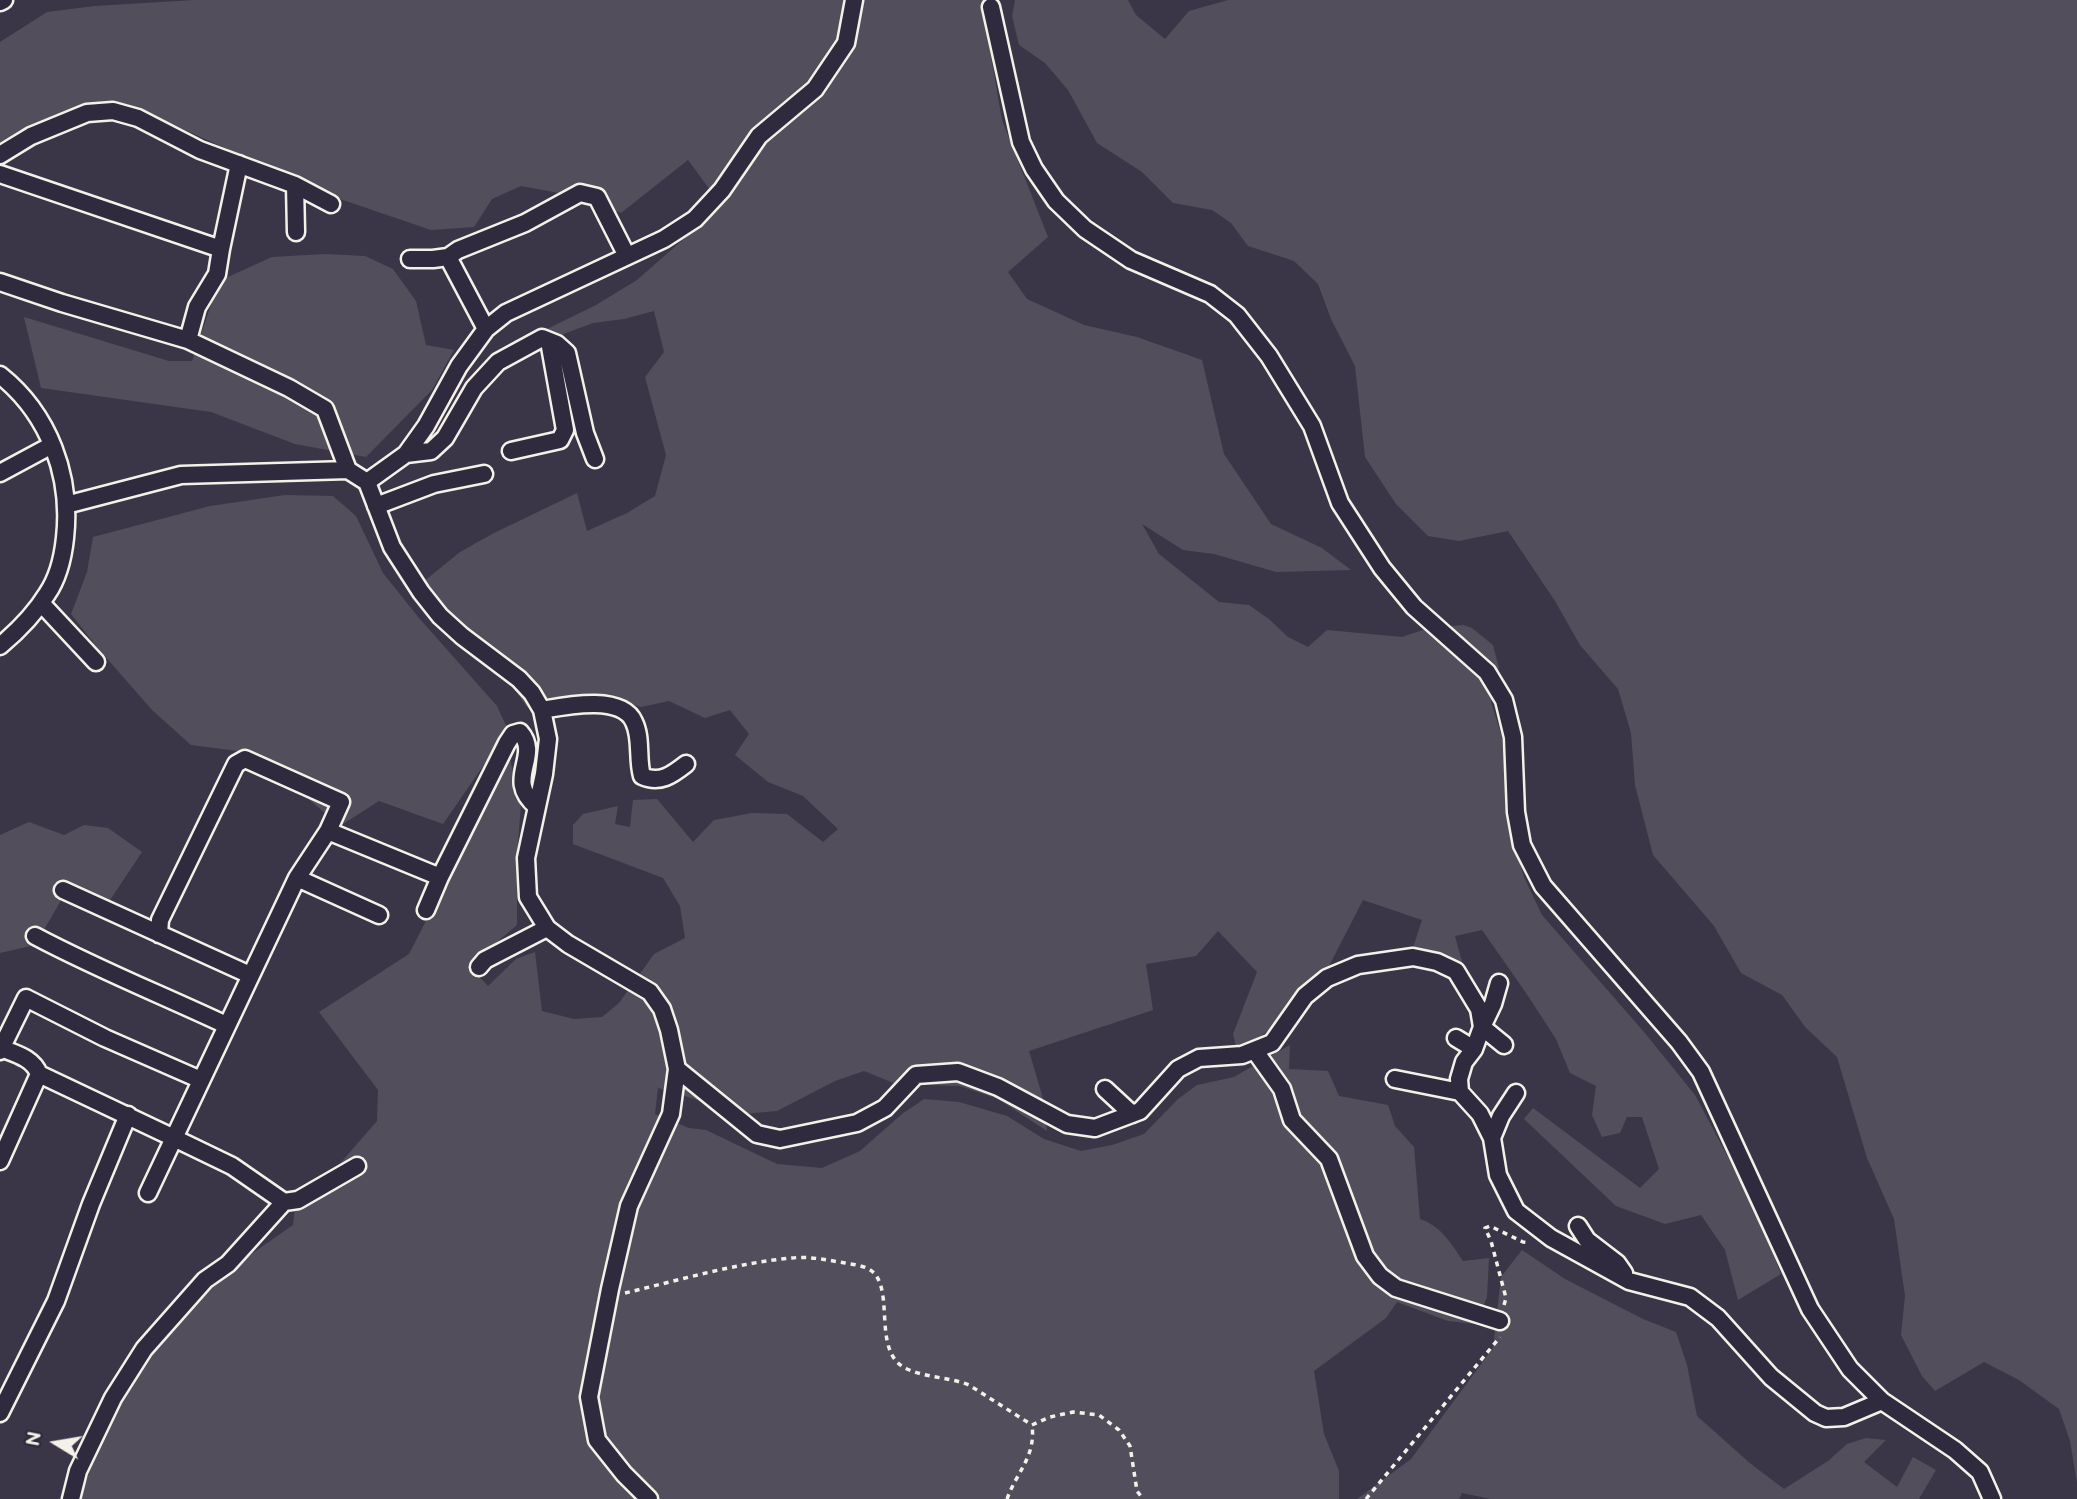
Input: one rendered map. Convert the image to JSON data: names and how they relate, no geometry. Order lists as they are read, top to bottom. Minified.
{"north":"left"}
